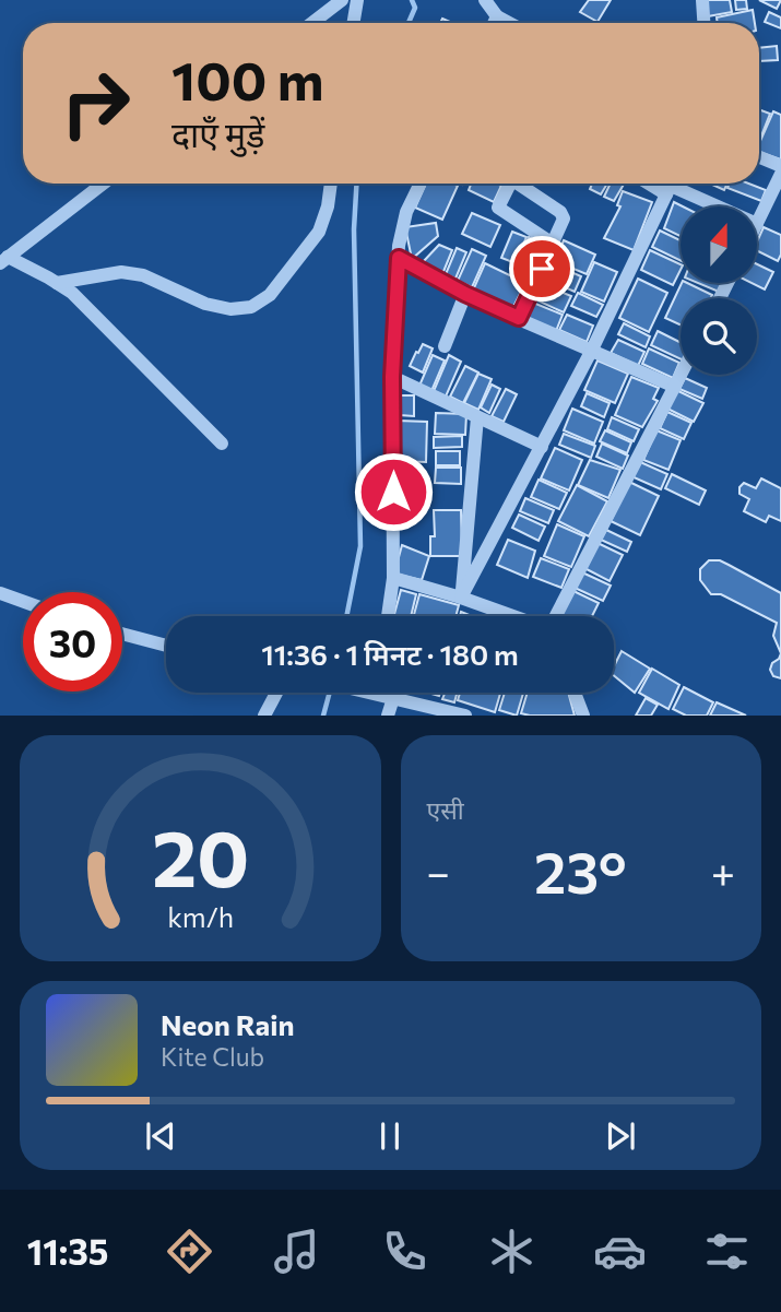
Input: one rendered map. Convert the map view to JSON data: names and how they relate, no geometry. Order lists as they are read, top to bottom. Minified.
{"north":"top","page":{"turn":["100 m","दाएँ मुड़ें"],"limit":"30","trip":"11:36 · 1 मिनट · 180 m","tile":"एसी","heat":["−","23°","+"],"song":["Neon Rain","Kite Club"],"tabs":"11:35","gauge":["20","km/h"]}}
